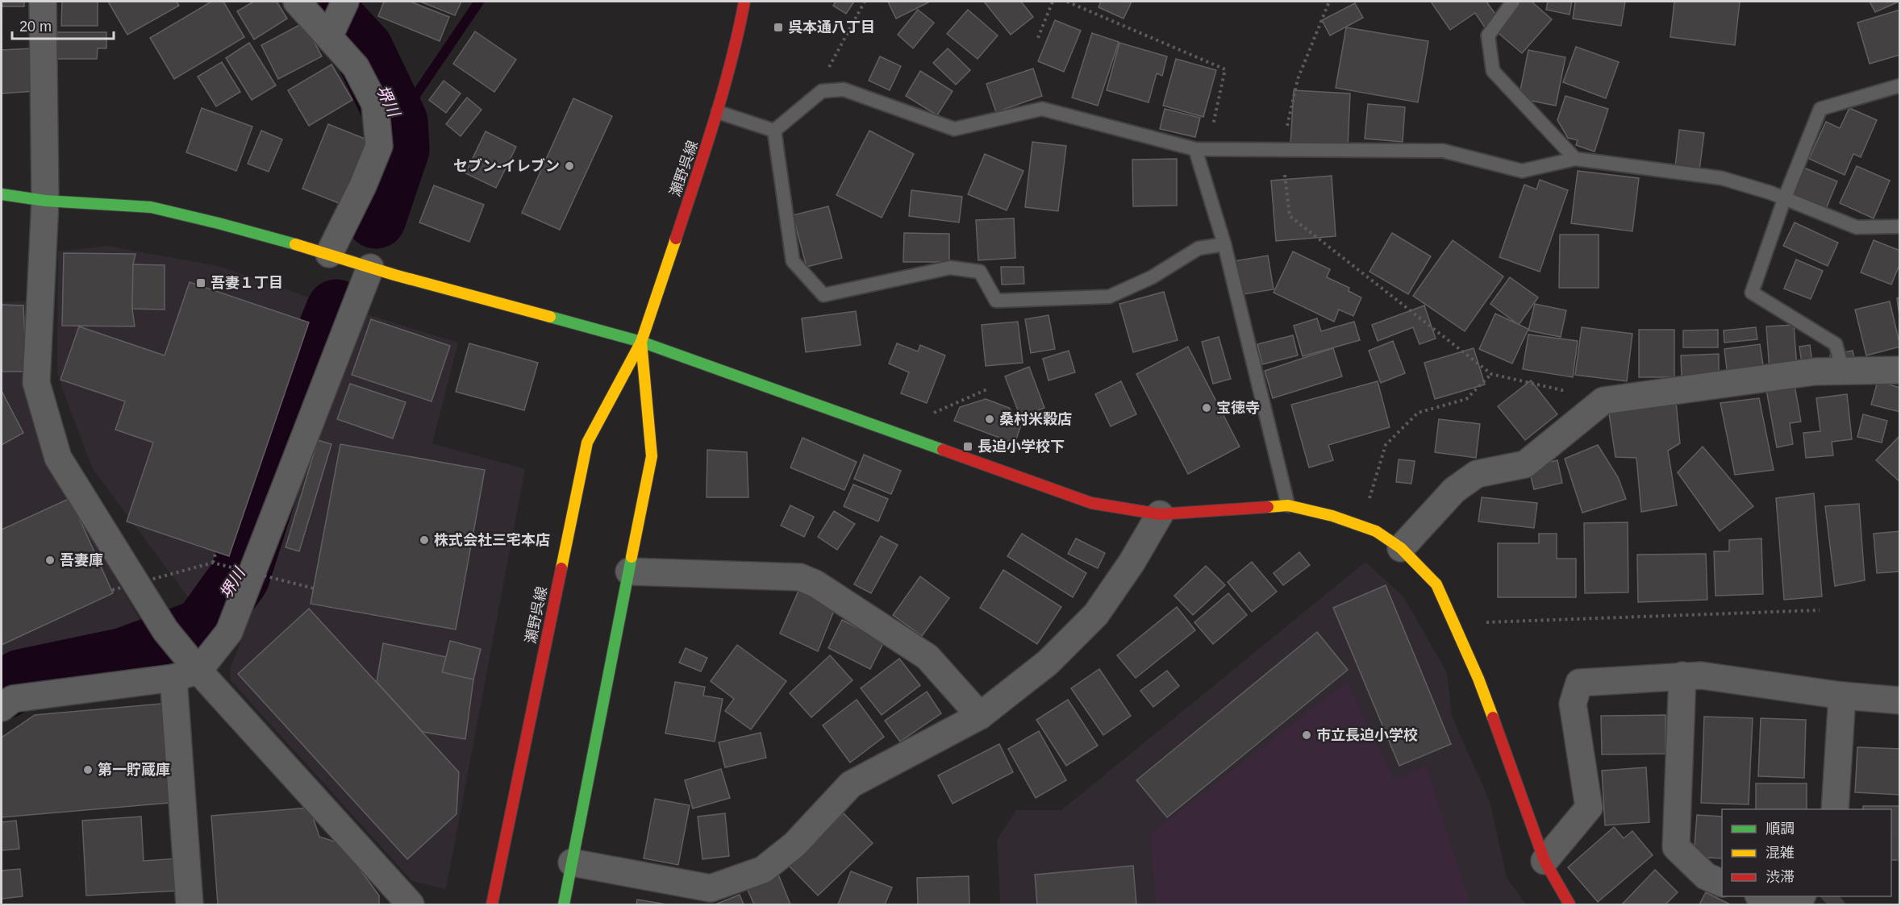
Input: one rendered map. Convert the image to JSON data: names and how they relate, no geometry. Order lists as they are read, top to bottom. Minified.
{"streets":{"street":["瀬野呉線"]},"water":["堺川"],"places":{"transit":["呉本通八丁目","吾妻１丁目","長迫小学校下"],"other":["セブン-イレブン","宝徳寺","桑村米穀店","株式会社三宅本店","吾妻庫","市立長迫小学校","第一貯蔵庫"]},"legend":["順調","混雑","渋滞"],"scale_bar":"20 m"}
